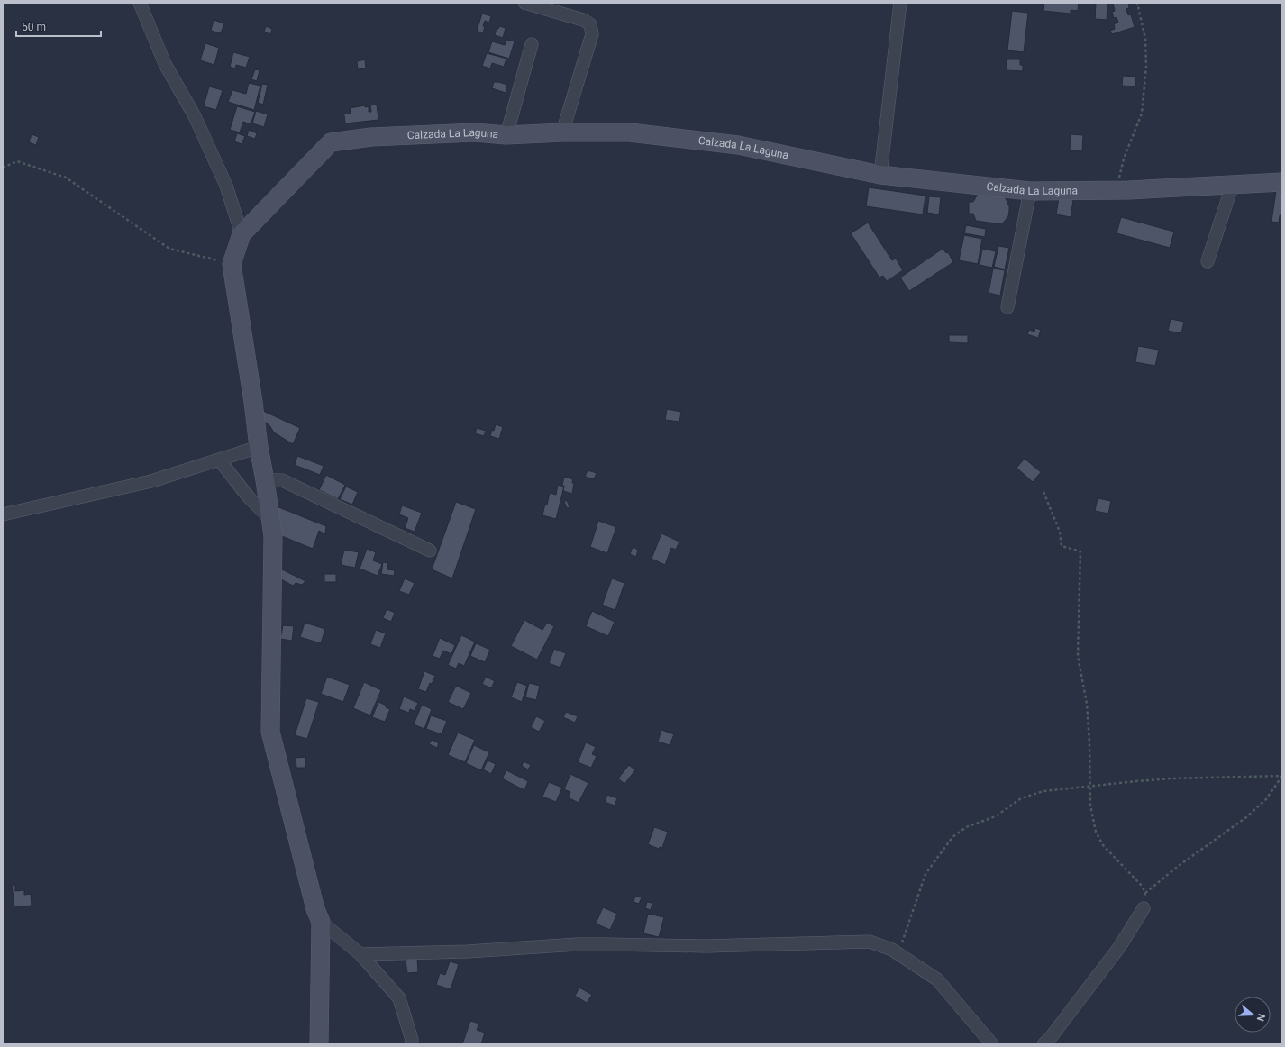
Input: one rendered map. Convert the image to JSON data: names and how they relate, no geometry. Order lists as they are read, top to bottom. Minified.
{"streets":{"street":["Calzada La Laguna"]},"scale_bar":"50 m","north":"right"}
